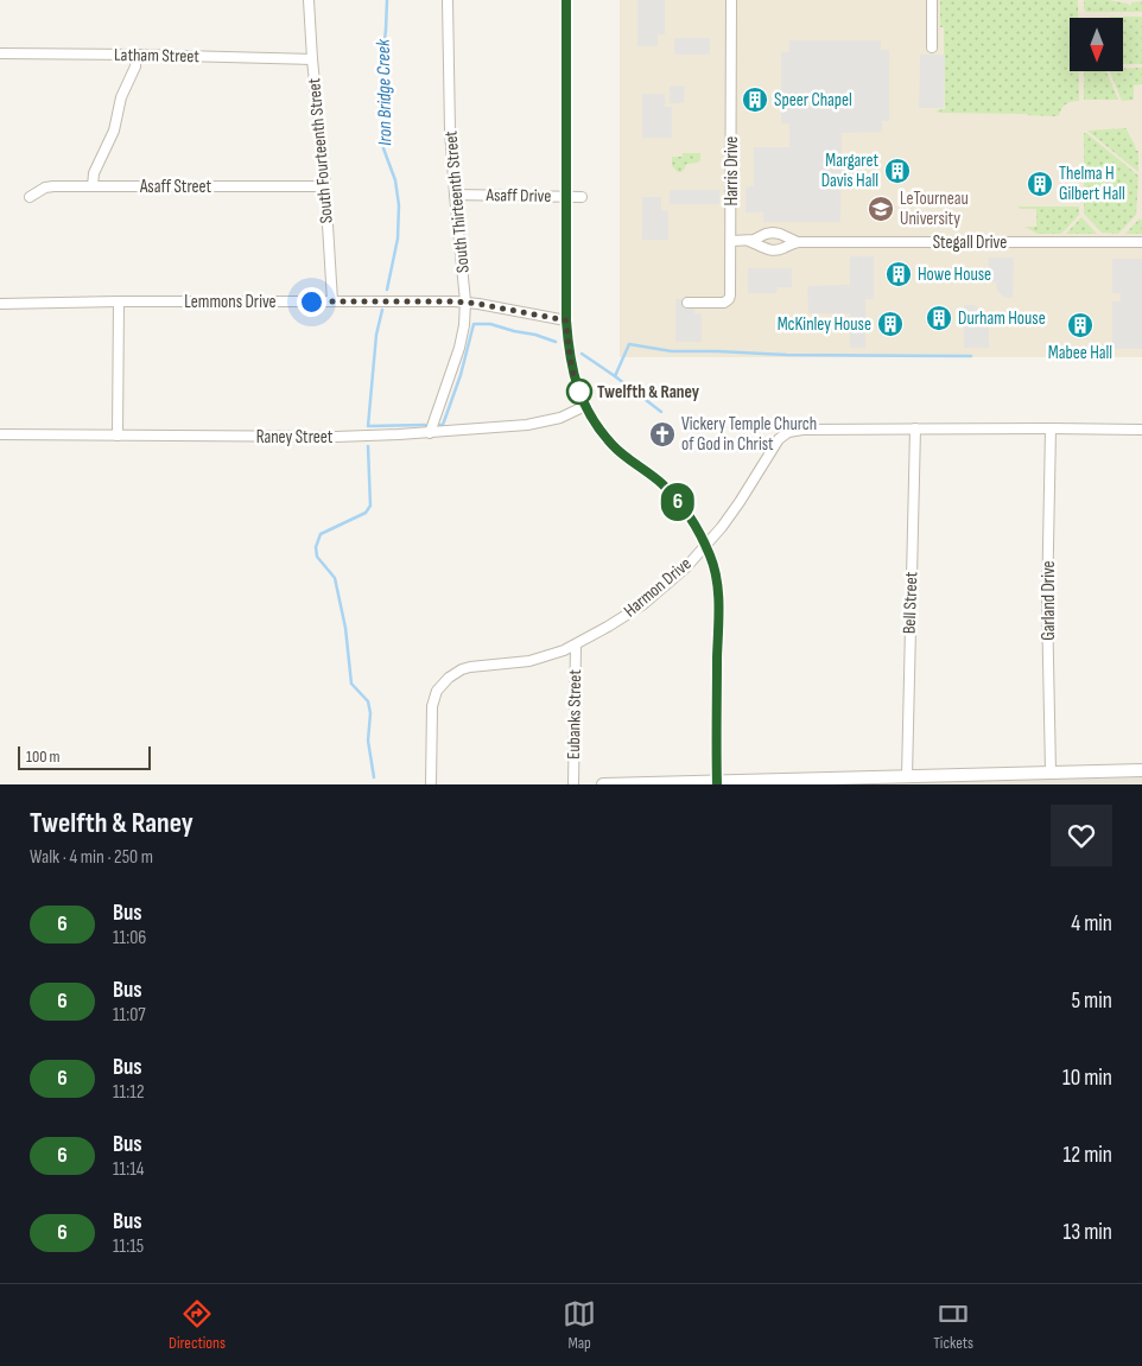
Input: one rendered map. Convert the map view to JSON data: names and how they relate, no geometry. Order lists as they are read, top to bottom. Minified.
{"streets":{"street":["Latham Street","South Fourteenth Street","Harris Drive","Asaff Street","Asaff Drive","South Thirteenth Street","Stegall Drive","Lemmons Drive","Raney Street","Harmon Drive","Garland Drive","Bell Street","Eubanks Street"]},"crossings":[["Latham Street","South Fourteenth Street"],["South Fourteenth Street","Asaff Street"],["South Fourteenth Street","Lemmons Drive"],["Harris Drive","Stegall Drive"],["Asaff Drive","South Thirteenth Street"],["South Thirteenth Street","Lemmons Drive"],["South Thirteenth Street","Raney Street"],["Harmon Drive","Garland Drive"],["Harmon Drive","Bell Street"],["Harmon Drive","Eubanks Street"]],"water":["Iron Bridge Creek"],"places":{"building":["Speer Chapel","Margaret Davis Hall","Thelma H Gilbert Hall","Howe House","Durham House","McKinley House","Mabee Hall"],"school or university":["LeTourneau University"],"other":["Twelfth & Raney"],"church":["Vickery Temple Church of God in Christ"]},"lines":["bus line 6"],"scale_bar":"100 m","north":"bottom","page":{"on_map":"6","scale":"100 m","heading":["Twelfth & Raney","Walk · 4 min · 250 m"],"list":[{"mark":"6","name":"Bus","note":"11:06","value":"4 min"},{"mark":"6","name":"Bus","note":"11:07","value":"5 min"},{"mark":"6","name":"Bus","note":"11:12","value":"10 min"},{"mark":"6","name":"Bus","note":"11:14","value":"12 min"},{"mark":"6","name":"Bus","note":"11:15","value":"13 min"}],"tabs":["Directions","Map","Tickets"]}}
